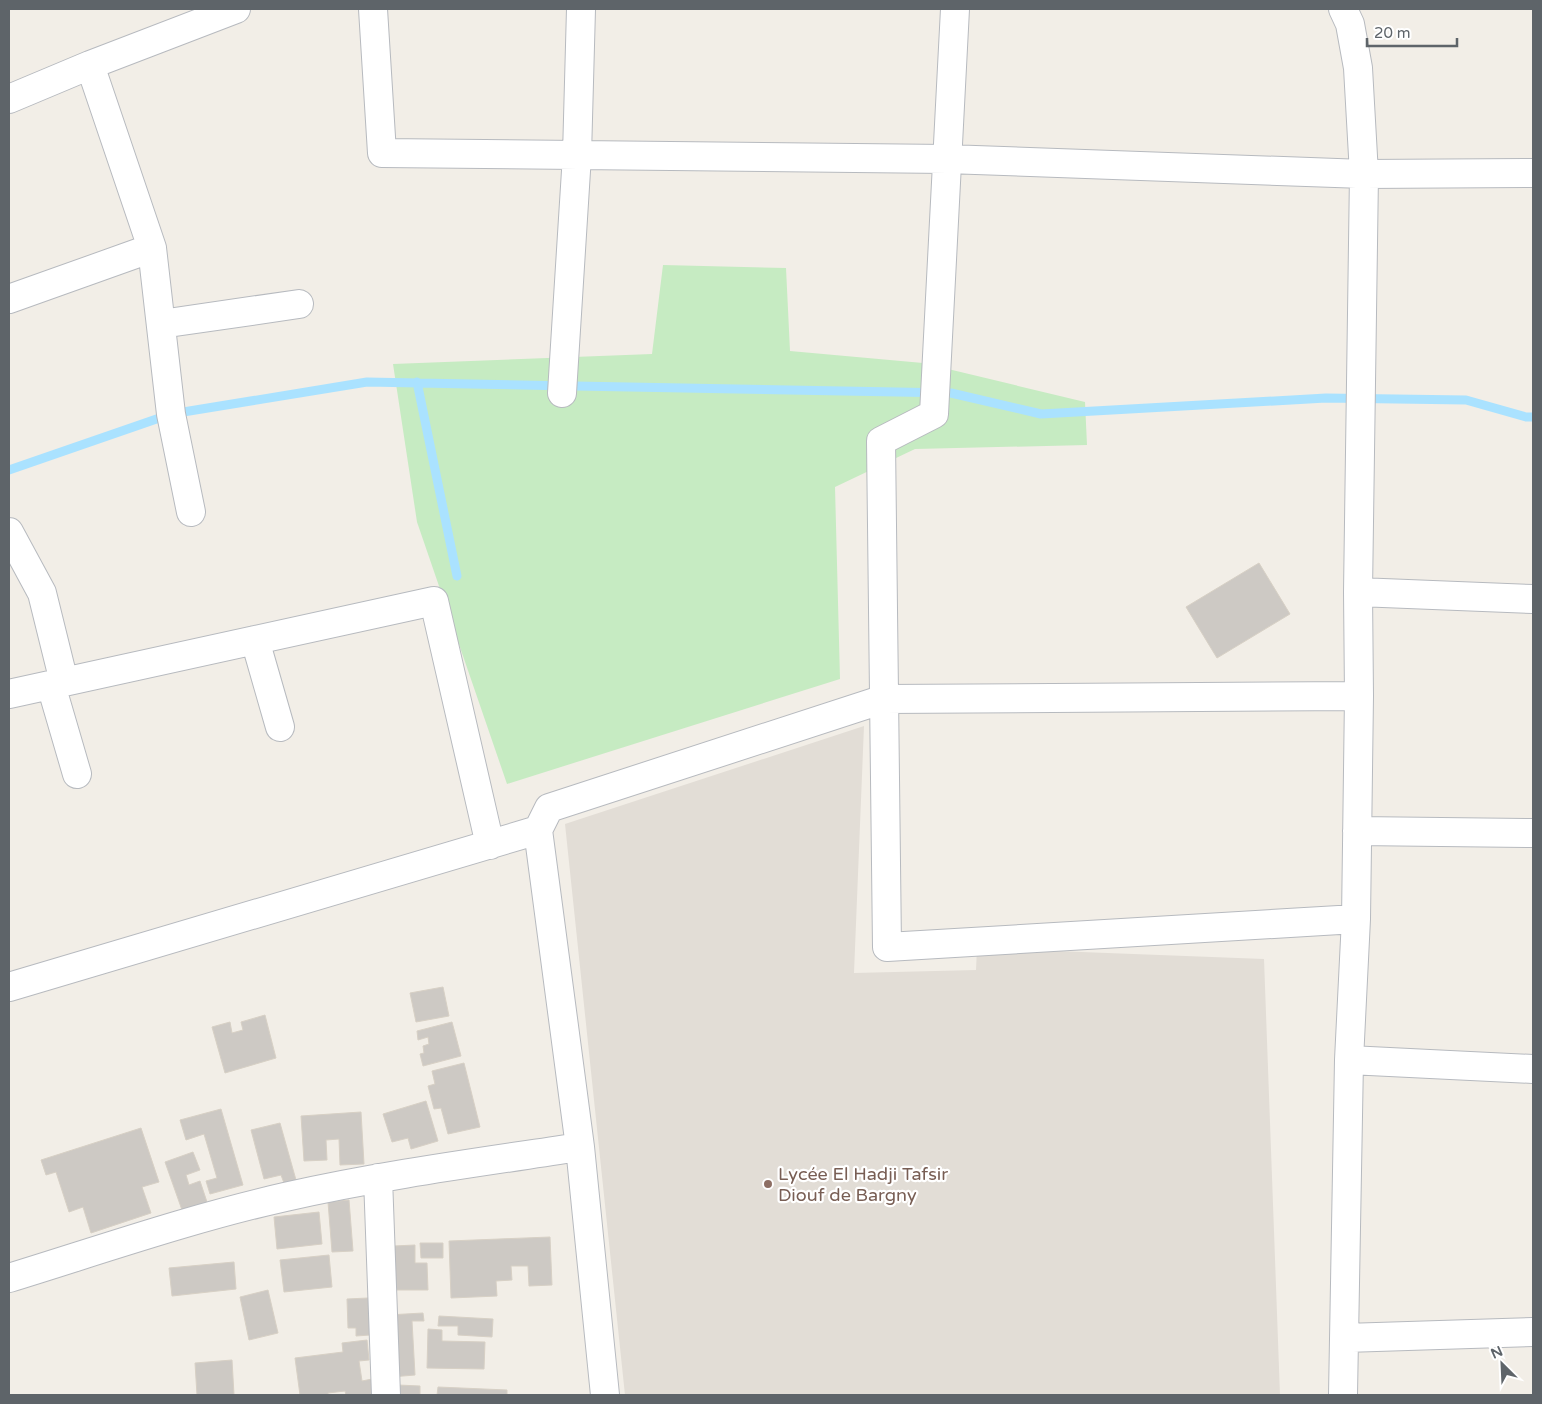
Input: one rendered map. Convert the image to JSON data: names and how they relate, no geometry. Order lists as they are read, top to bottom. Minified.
{"places":["Lycée El Hadji Tafsir Diouf de Bargny"],"scale_bar":"20 m","north":"top left"}
